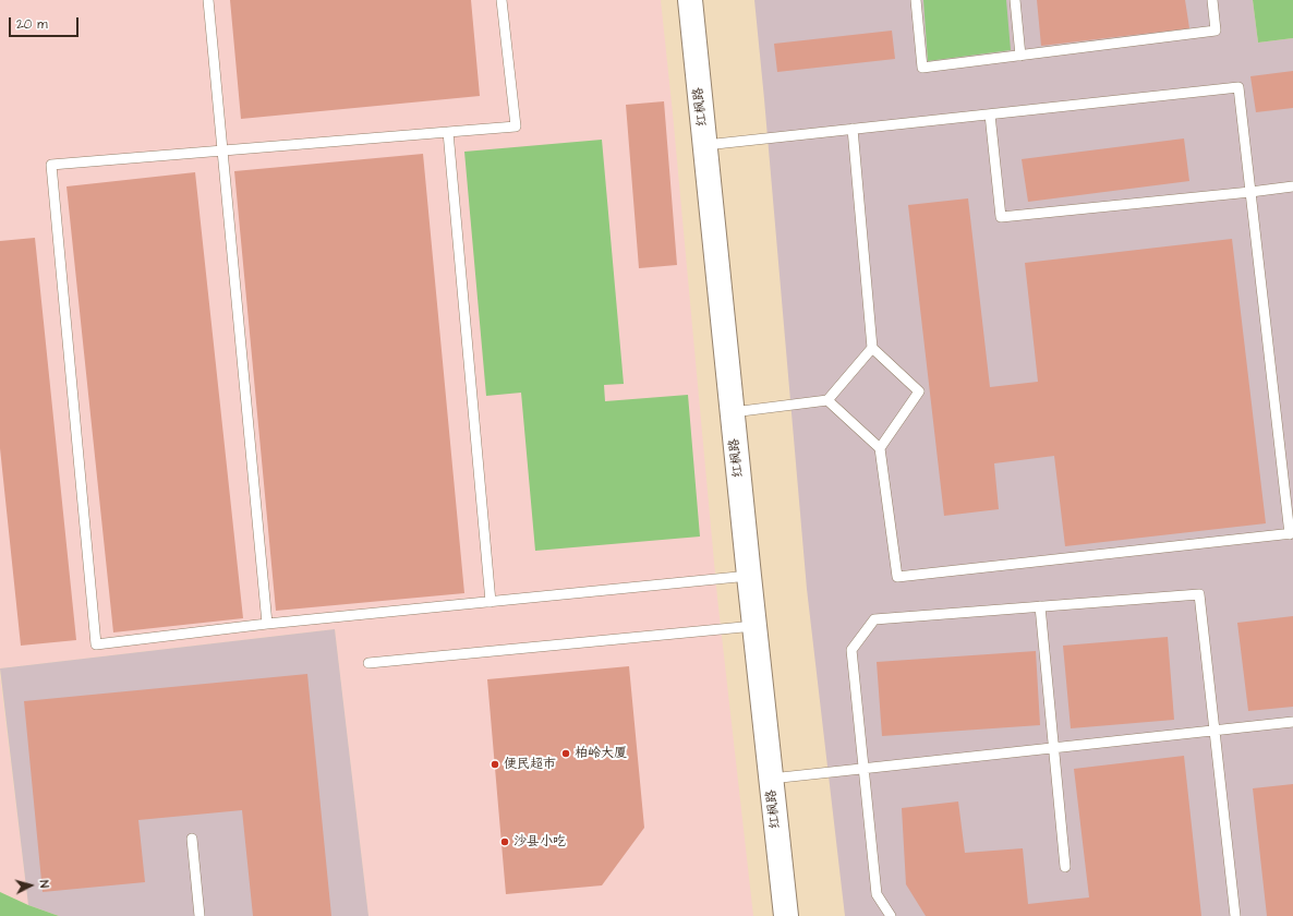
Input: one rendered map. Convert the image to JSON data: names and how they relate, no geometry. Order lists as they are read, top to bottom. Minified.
{"streets":{"street":["红枫路"]},"places":["柏岭大厦","便民超市","沙县小吃"],"scale_bar":"20 m","north":"right"}
